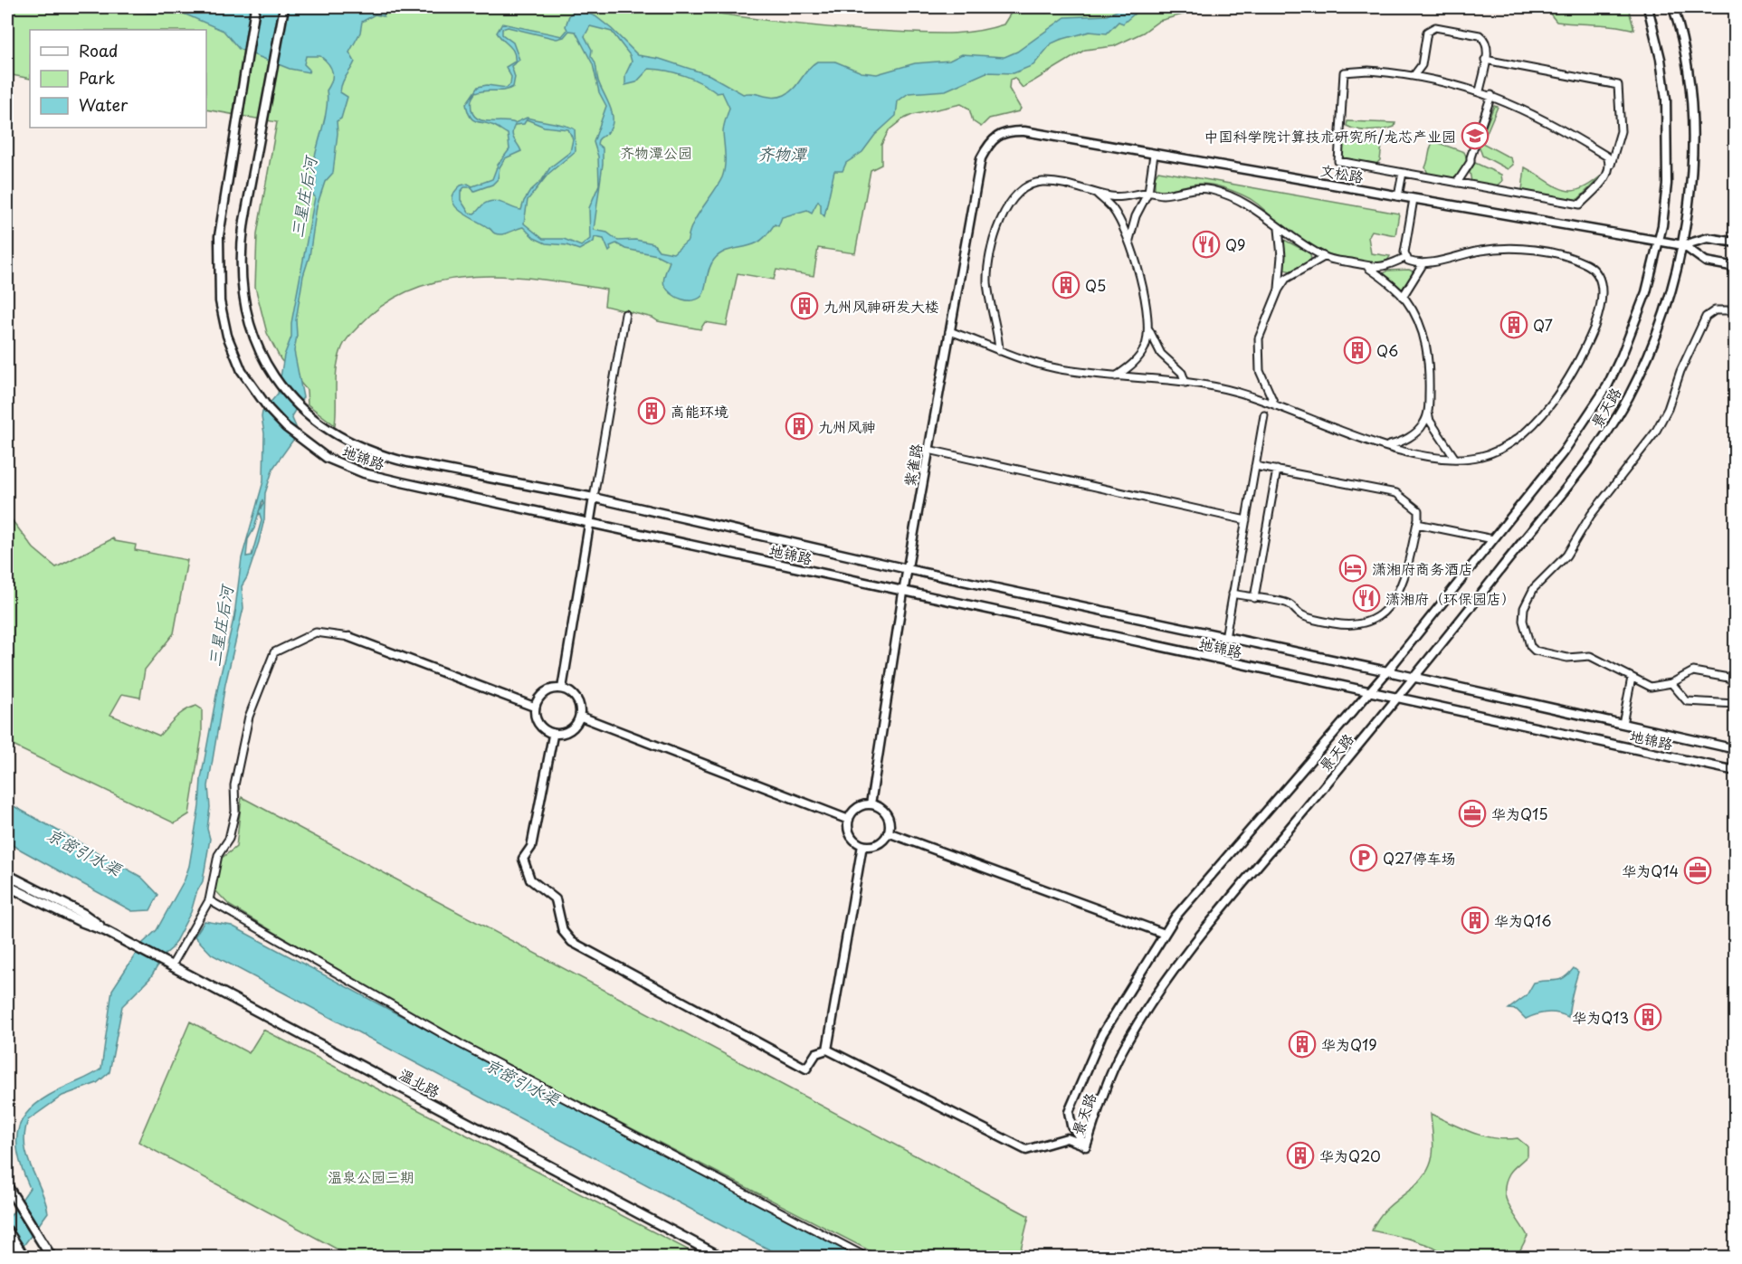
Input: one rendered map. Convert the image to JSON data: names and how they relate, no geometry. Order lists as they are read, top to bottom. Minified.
{"streets":{"main road":["温北路"],"street":["文松路","景天路","地锦路","紫雀路"]},"crossings":[["文松路","景天路"],["文松路","紫雀路"],["景天路","地锦路"],["地锦路","紫雀路"]],"water":["齐物潭","三星庄后河","京密引水渠"],"parks":["齐物潭公园","温泉公园三期"],"places":{"school or university":["中国科学院计算技术研究所/龙芯产业园"],"restaurant":["Q9","潇湘府（环保园店）"],"building":["Q5","九州风神研发大楼","Q7","Q6","高能环境","九州风神","华为Q16","华为Q13","华为Q19","华为Q20"],"hotel":["潇湘府商务酒店"],"office":["华为Q15","华为Q14"],"parking":["Q27停车场"]},"legend":["Road","Park","Water"]}
